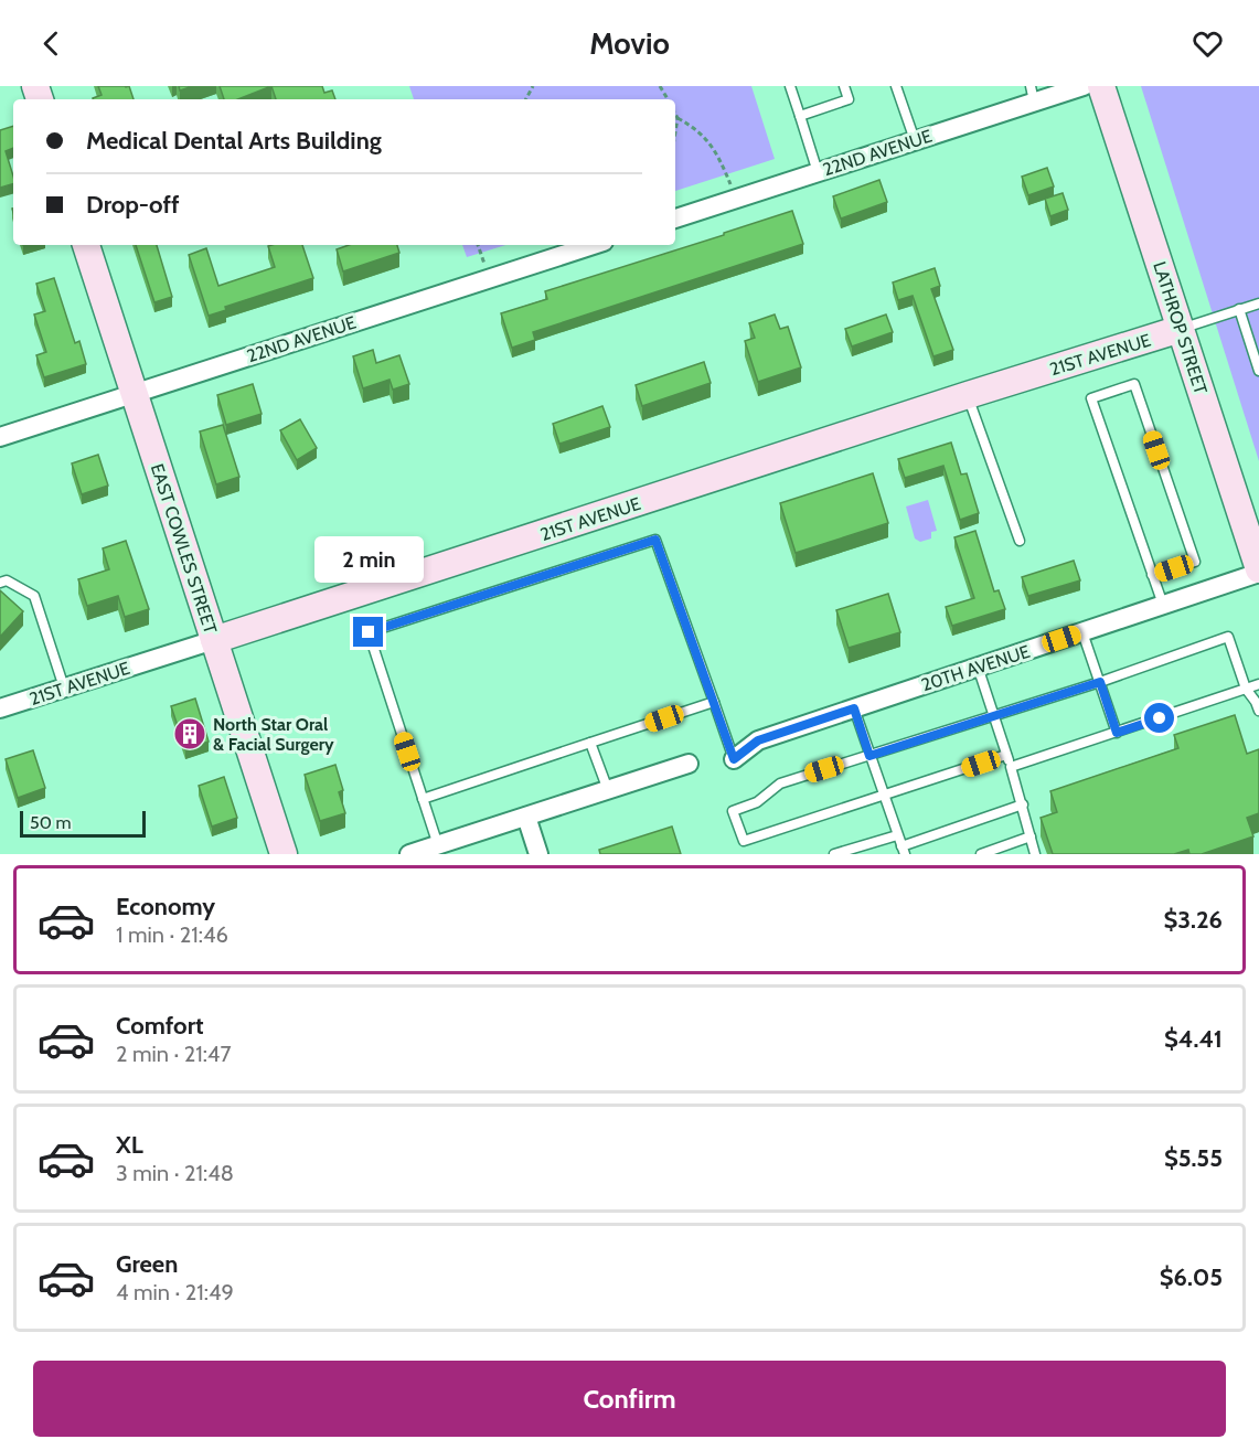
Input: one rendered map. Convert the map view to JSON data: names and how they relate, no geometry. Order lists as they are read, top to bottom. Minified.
{"streets":{"street":["22ND AVENUE","LATHROP STREET","21ST AVENUE","EAST COWLES STREET","20TH AVENUE"]},"crossings":[["22ND AVENUE","EAST COWLES STREET"],["LATHROP STREET","21ST AVENUE"],["LATHROP STREET","20TH AVENUE"],["21ST AVENUE","EAST COWLES STREET"]],"places":{"building":["North Star Oral & Facial Surgery"]},"scale_bar":"50 m","page":{"header":"Movio","banner":["Medical Dental Arts Building","Drop-off"],"bubble":"2 min","scale":"50 m","list":[{"name":"Economy","note":"1 min · 21:46","value":"$3.26"},{"name":"Comfort","note":"2 min · 21:47","value":"$4.41"},{"name":"XL","note":"3 min · 21:48","value":"$5.55"},{"name":"Green","note":"4 min · 21:49","value":"$6.05"}],"buttons":"Confirm"}}
